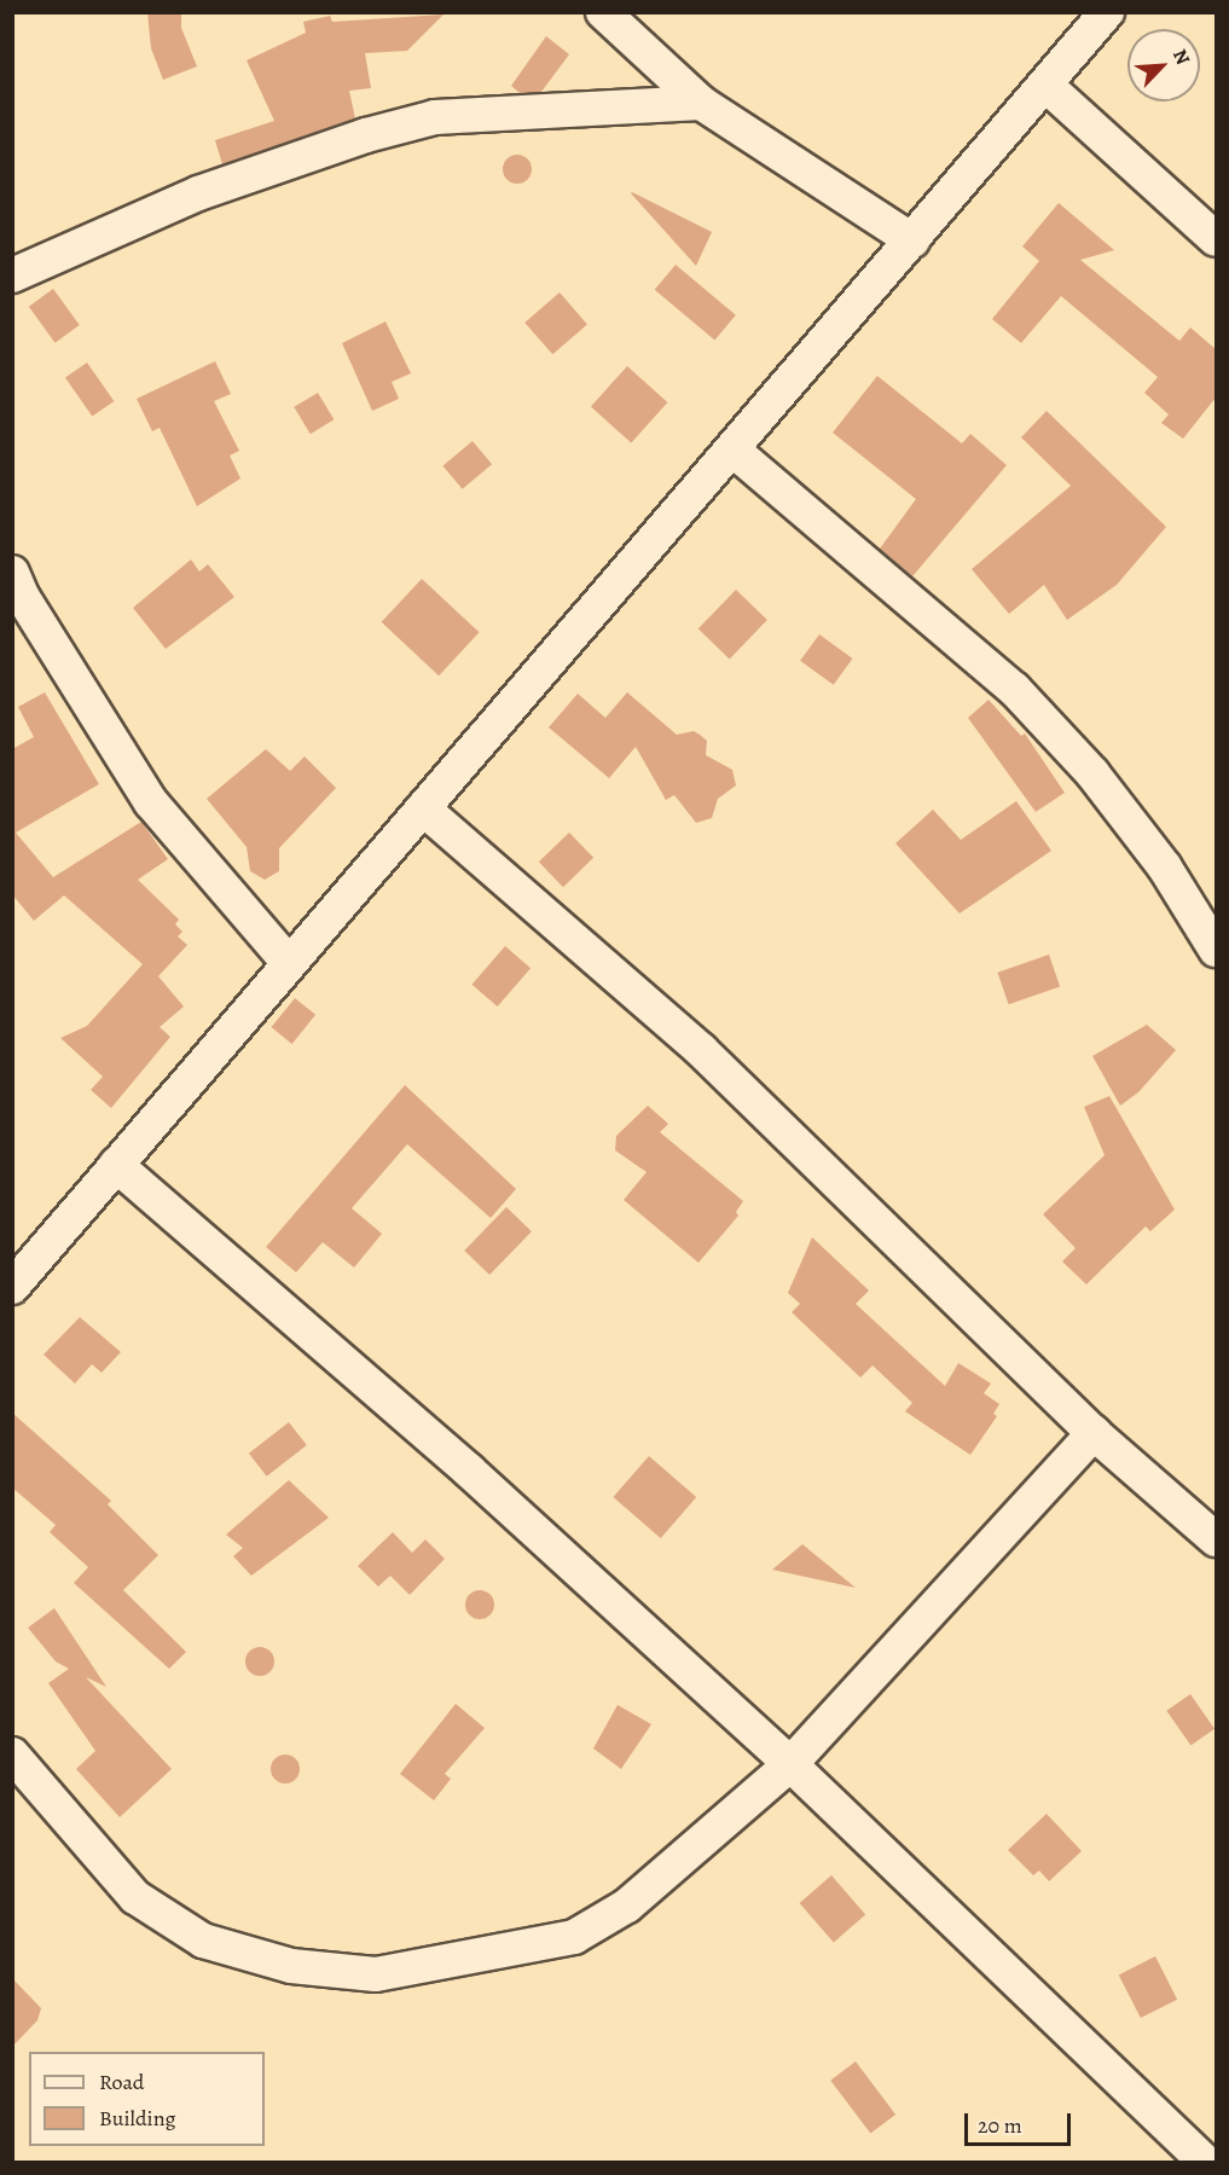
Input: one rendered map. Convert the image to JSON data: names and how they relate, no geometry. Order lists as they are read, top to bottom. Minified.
{"legend":["Road","Building"],"scale_bar":"20 m","north":"top right"}
